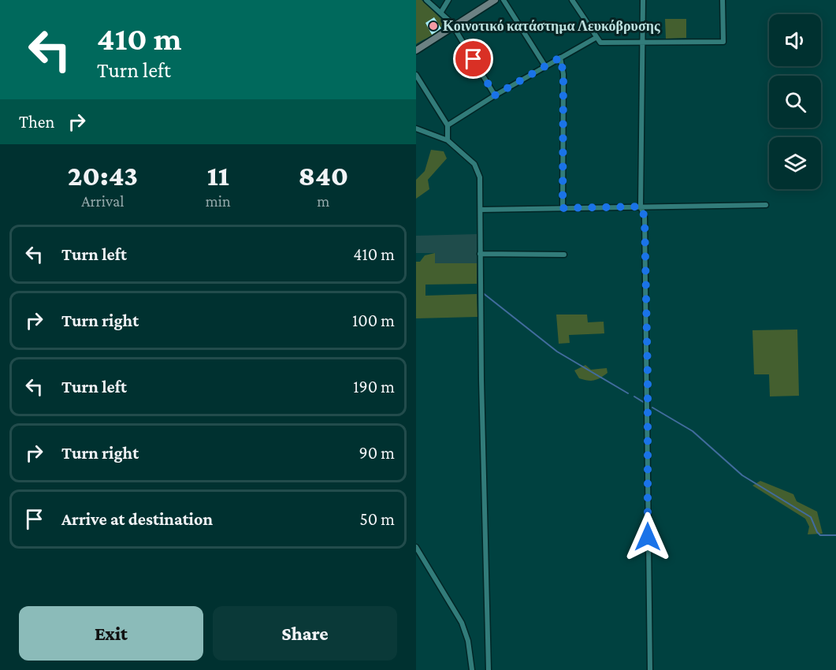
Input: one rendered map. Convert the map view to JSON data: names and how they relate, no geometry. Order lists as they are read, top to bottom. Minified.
{"places":["Κοινοτικό κατάστημα Λευκόβρυσης"],"page":{"turn":["410 m","Turn left"],"then":"Then","eta":["20:43","Arrival","11","min","840","m"],"list":[{"name":"Turn left","value":"410 m"},{"name":"Turn right","value":"100 m"},{"name":"Turn left","value":"190 m"},{"name":"Turn right","value":"90 m"},{"name":"Arrive at destination","value":"50 m"}],"buttons":["Exit","Share"]}}
